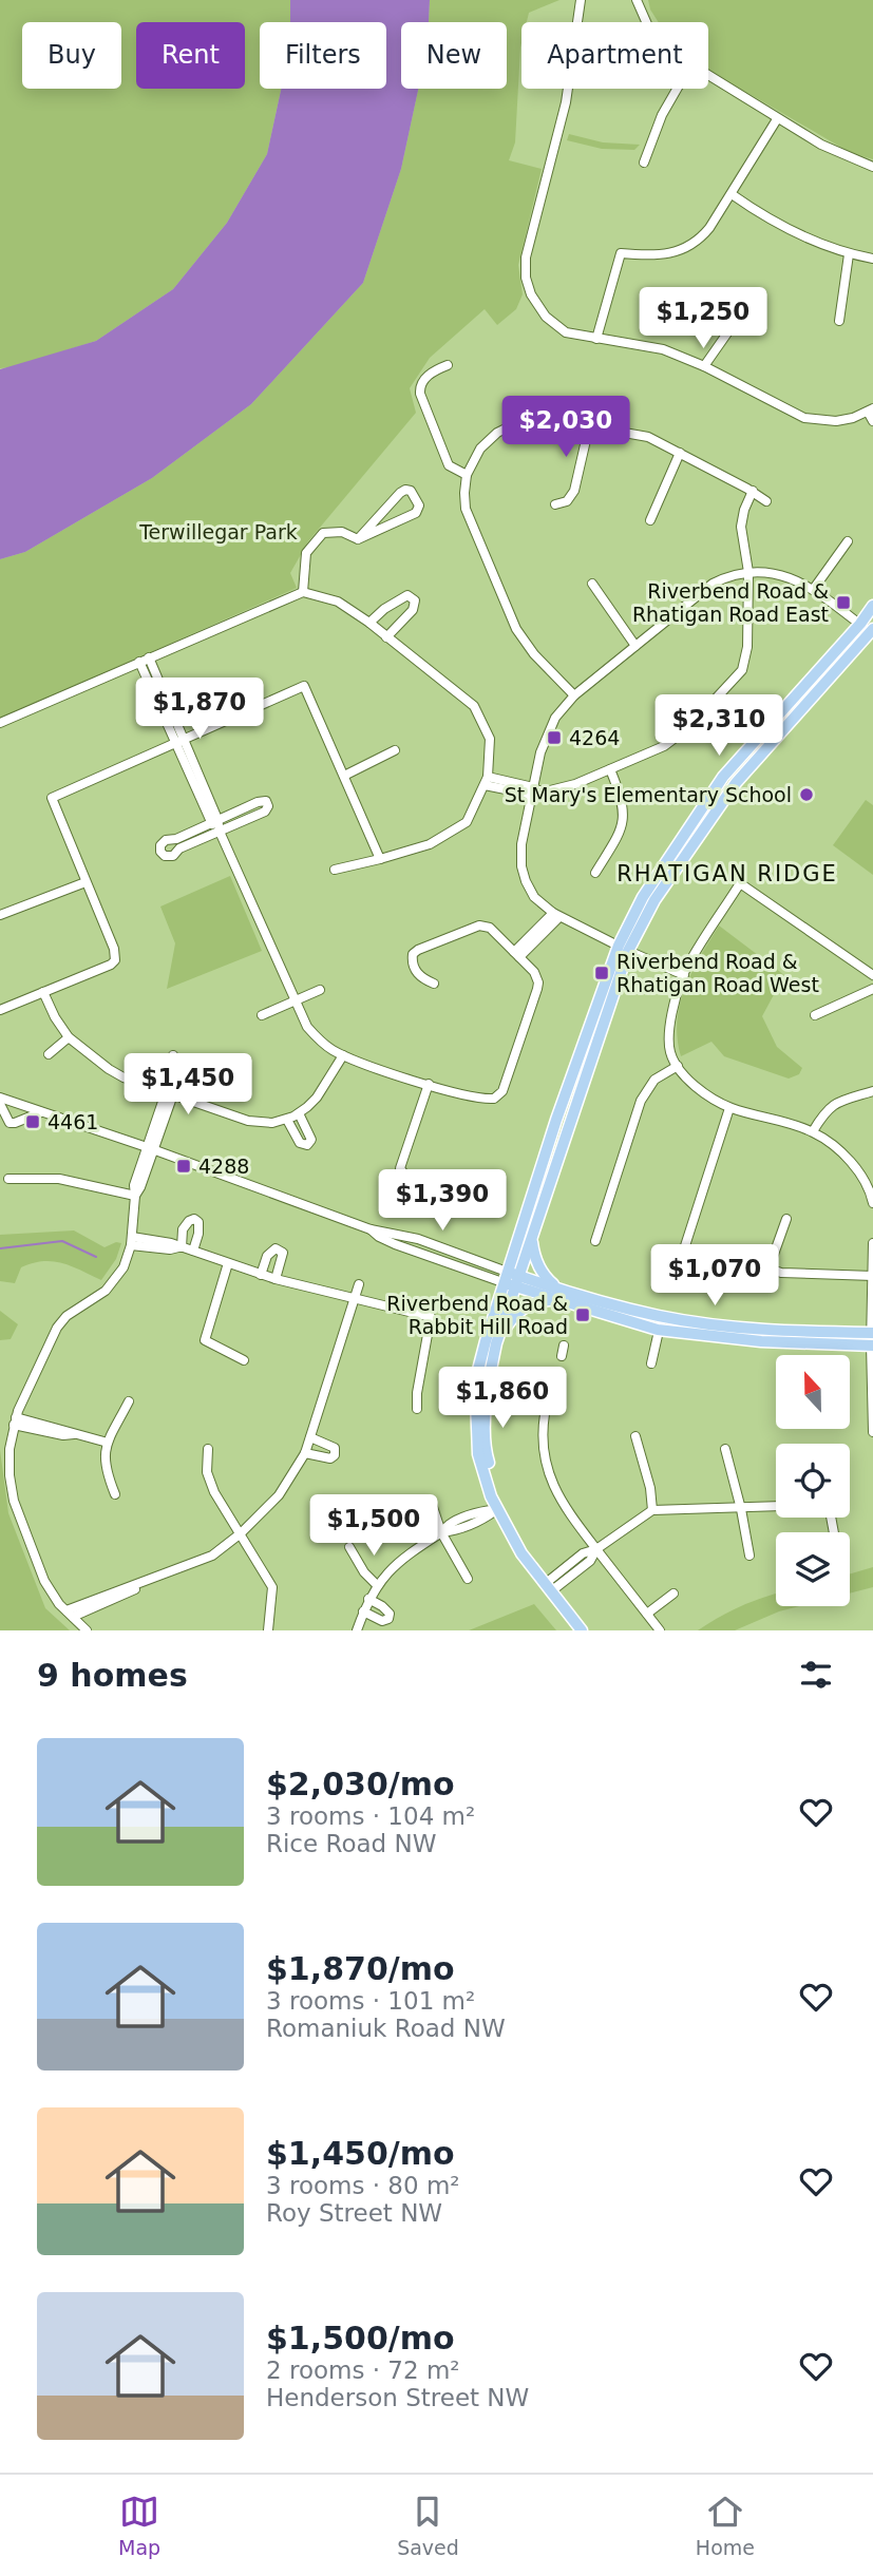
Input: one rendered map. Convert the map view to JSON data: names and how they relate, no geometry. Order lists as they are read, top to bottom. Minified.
{"districts":["RHATIGAN RIDGE"],"parks":["Terwillegar Park"],"places":{"transit":["Riverbend Road & Rhatigan Road East","4264","Riverbend Road & Rhatigan Road West","4461","4288","Riverbend Road & Rabbit Hill Road"],"other":["St Mary's Elementary School"]},"north":"top","page":{"chip":["Buy","Rent","Filters","New","Apartment"],"price":["$1,250","$2,030","$1,870","$2,310","$1,450","$1,390","$1,070","$1,860","$1,500"],"heading":"9 homes","list":[{"name":"$2,030/mo","note":"3 rooms · 104 m² · Rice Road NW"},{"name":"$1,870/mo","note":"3 rooms · 101 m² · Romaniuk Road NW"},{"name":"$1,450/mo","note":"3 rooms · 80 m² · Roy Street NW"},{"name":"$1,500/mo","note":"2 rooms · 72 m² · Henderson Street NW"}],"tabs":["Map","Saved","Home"]}}
